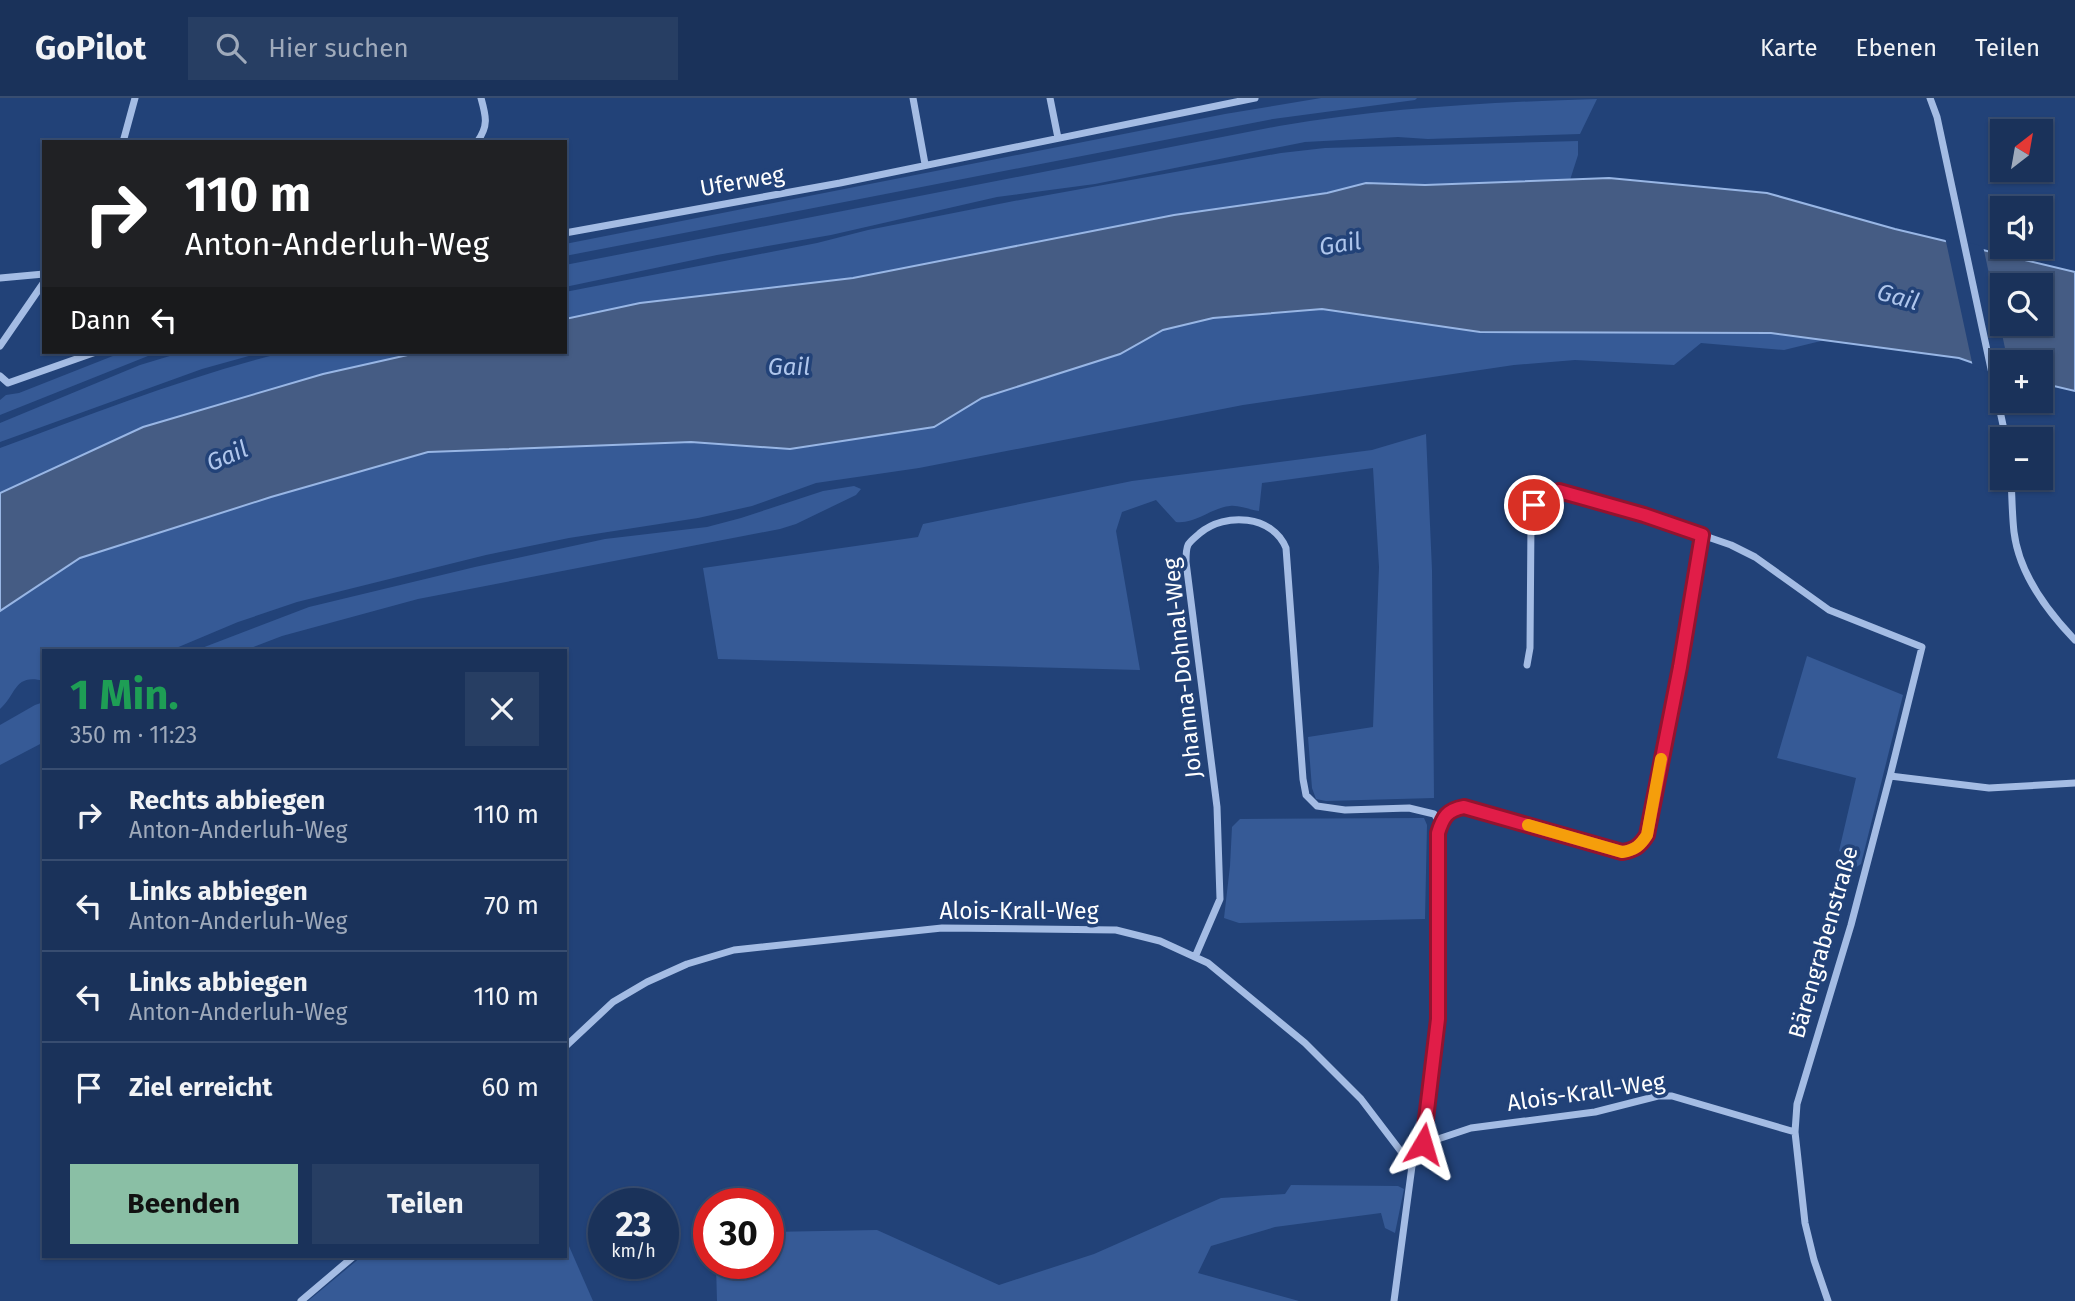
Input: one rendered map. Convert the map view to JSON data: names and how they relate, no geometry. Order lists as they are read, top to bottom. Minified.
{"streets":{"street":["Uferweg","Johanna-Dohnal-Weg","Alois-Krall-Weg","Bärengrabenstraße"]},"crossings":[["Johanna-Dohnal-Weg","Alois-Krall-Weg"],["Alois-Krall-Weg","Bärengrabenstraße"]],"water":["Gail"],"north":"top right","page":{"header":"GoPilot","search":"Hier suchen","nav":["Karte","Ebenen","Teilen"],"map_buttons":["+","−"],"turn":["110 m","Anton-Anderluh-Weg"],"then":"Dann","heading":["1 Min.","350 m · 11:23"],"list":[{"name":"Rechts abbiegen","note":"Anton-Anderluh-Weg","value":"110 m"},{"name":"Links abbiegen","note":"Anton-Anderluh-Weg","value":"70 m"},{"name":"Links abbiegen","note":"Anton-Anderluh-Weg","value":"110 m"},{"name":"Ziel erreicht","value":"60 m"}],"buttons":["Beenden","Teilen"],"speed":"23 km/h","limit":"30"}}
